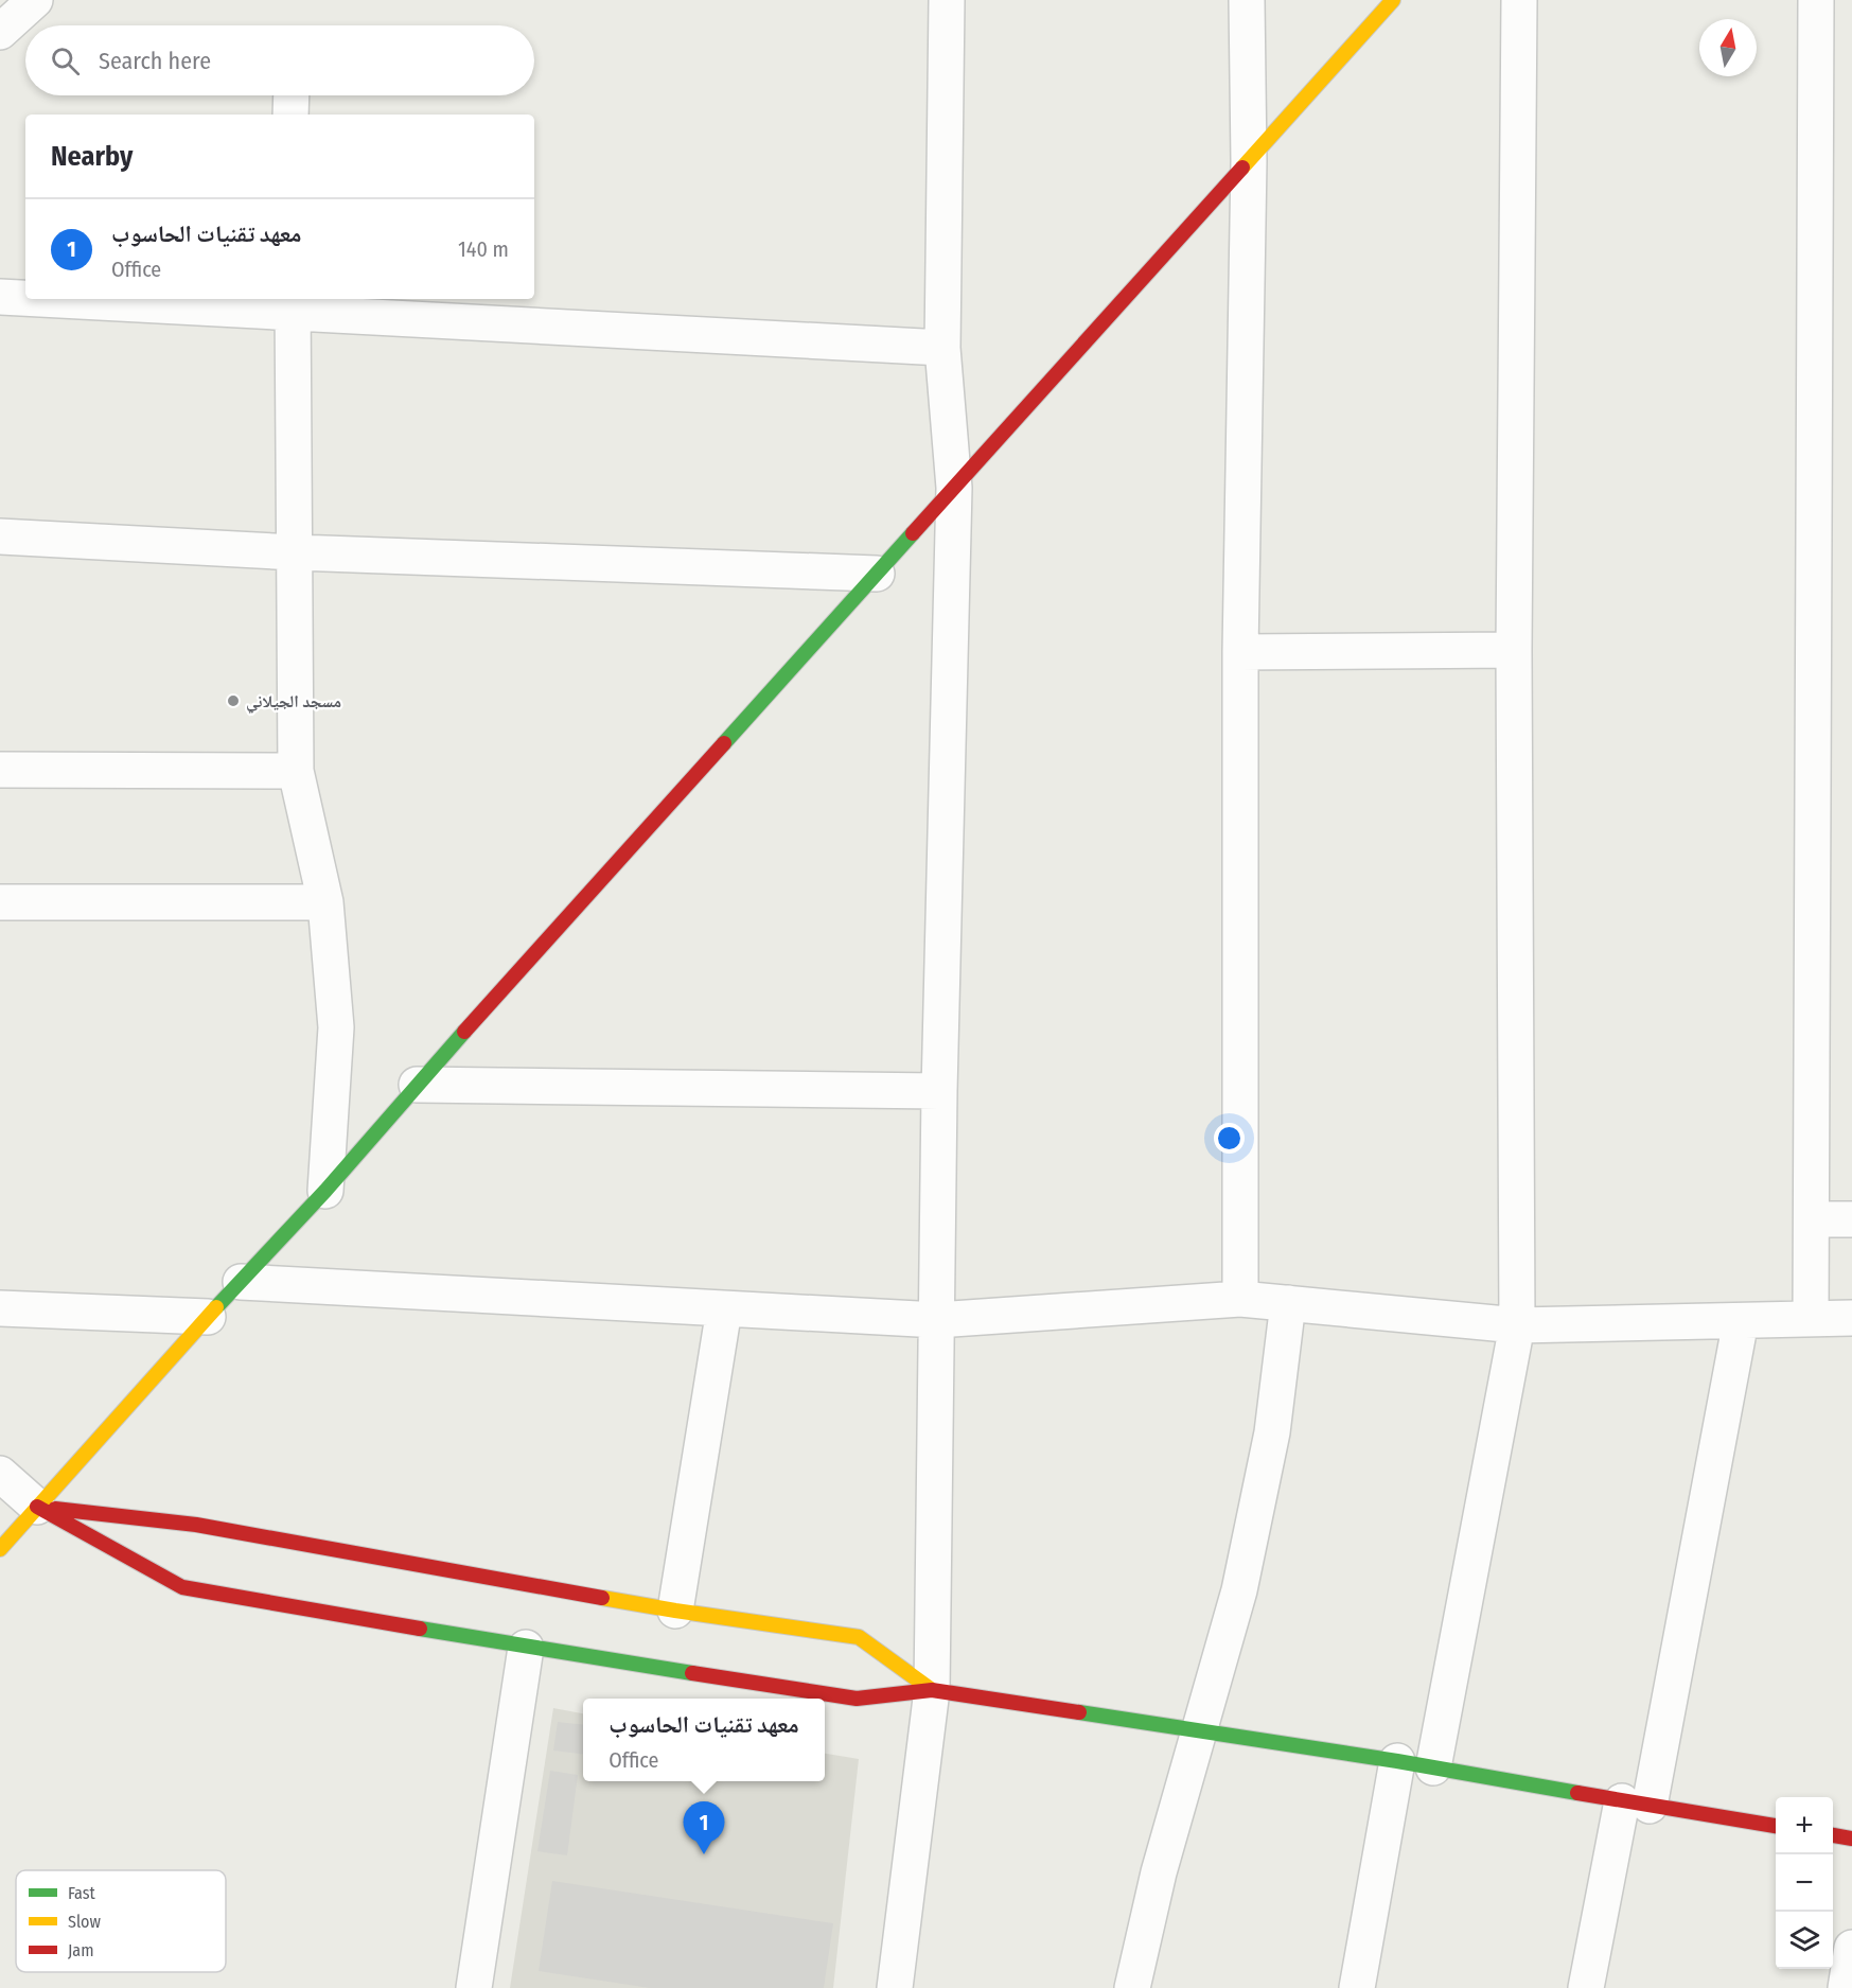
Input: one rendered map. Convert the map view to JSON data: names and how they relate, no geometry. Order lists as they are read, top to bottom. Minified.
{"places":["مسجد الجيلاني"],"legend":["Fast","Slow","Jam"],"north":"top","page":{"search":"Search here","heading":"Nearby","list":[{"mark":"1","name":"معهد تقنيات الحاسوب","note":"Office","value":"140 m"}],"popup":["معهد تقنيات الحاسوب","Office"],"map_buttons":["+","−"],"pins":"1"}}
